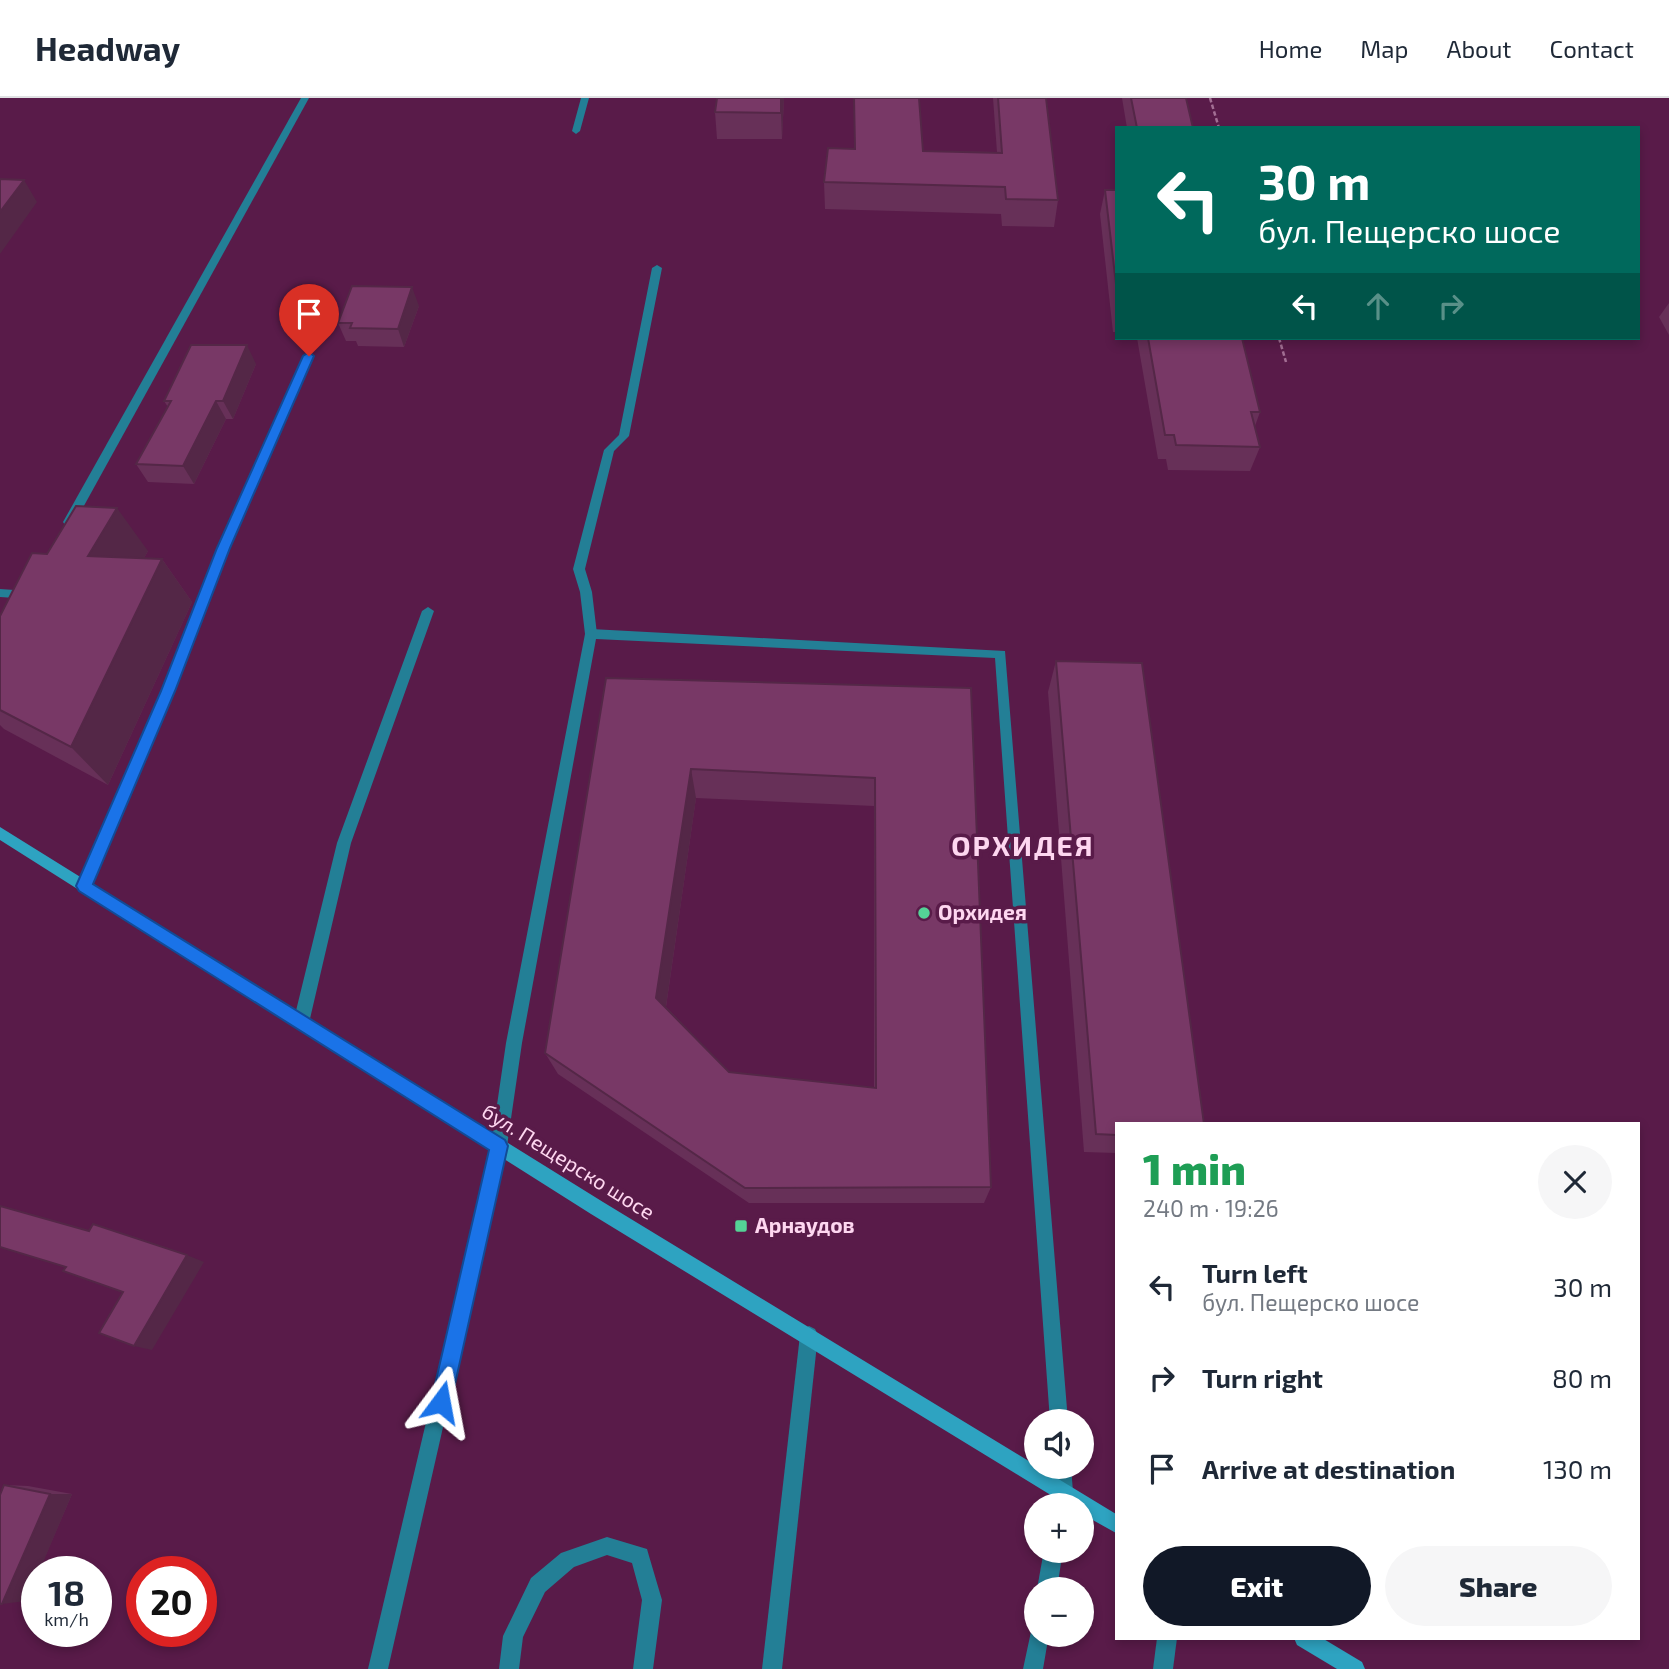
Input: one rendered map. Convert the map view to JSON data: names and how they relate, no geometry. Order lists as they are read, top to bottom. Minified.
{"streets":{"main road":["бул. Пещерско шосе"]},"districts":["ОРХИДЕЯ"],"places":{"other":["Орхидея"],"transit":["Арнаудов"]},"page":{"header":"Headway","nav":["Home","Map","About","Contact"],"turn":["30 m","бул. Пещерско шосе"],"heading":["1 min","240 m · 19:26"],"list":[{"name":"Turn left","note":"бул. Пещерско шосе","value":"30 m"},{"name":"Turn right","value":"80 m"},{"name":"Arrive at destination","value":"130 m"}],"map_buttons":["+","−"],"buttons":["Exit","Share"],"speed":"18 km/h","limit":"20"}}
